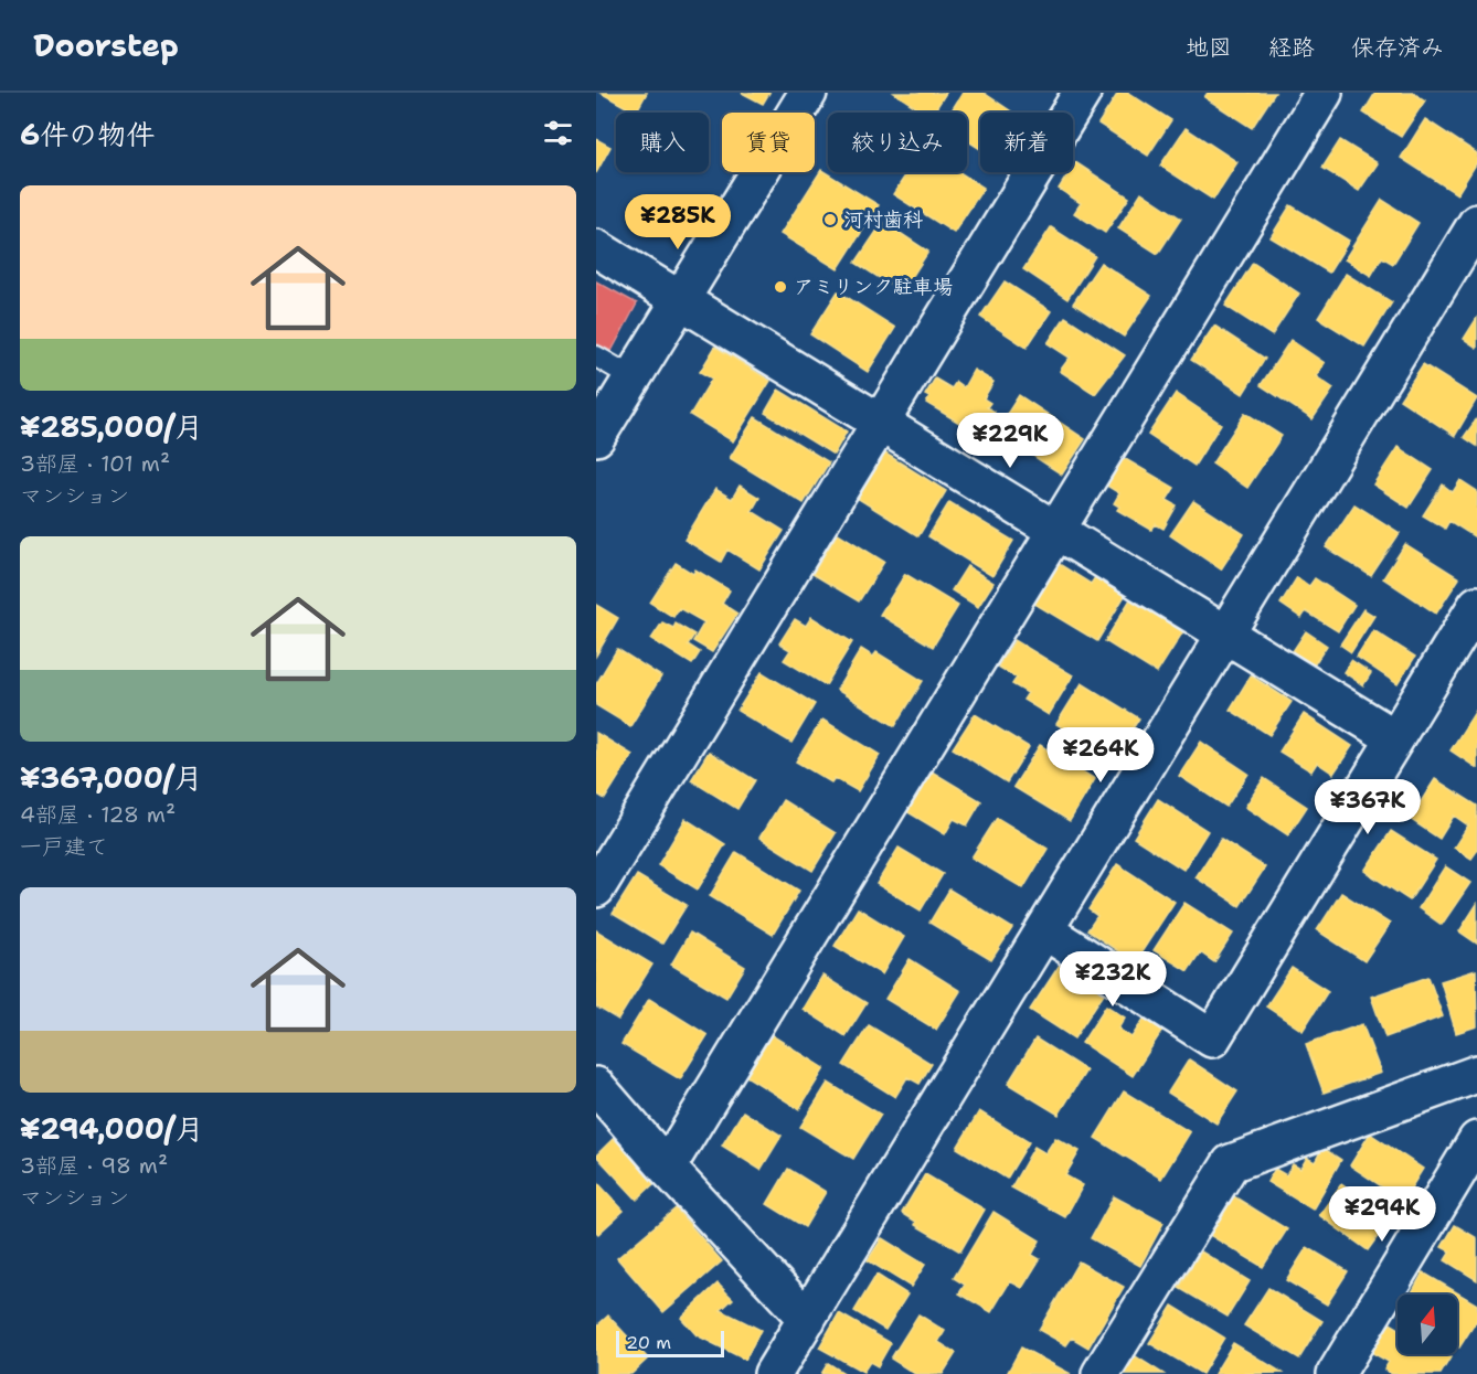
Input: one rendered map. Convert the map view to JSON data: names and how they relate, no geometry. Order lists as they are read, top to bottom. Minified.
{"places":["河村歯科","アミリンク駐車場"],"scale_bar":"20 m","north":"top","page":{"header":"Doorstep","nav":["地図","経路","保存済み"],"heading":"6件の物件","chip":["購入","賃貸","絞り込み","新着"],"list":[{"name":"¥285,000/月","note":"3部屋 · 101 m² · マンション"},{"name":"¥367,000/月","note":"4部屋 · 128 m² · 一戸建て"},{"name":"¥294,000/月","note":"3部屋 · 98 m² · マンション"}],"price":["¥285K","¥229K","¥264K","¥367K","¥232K","¥294K"],"scale":"20 m"}}
